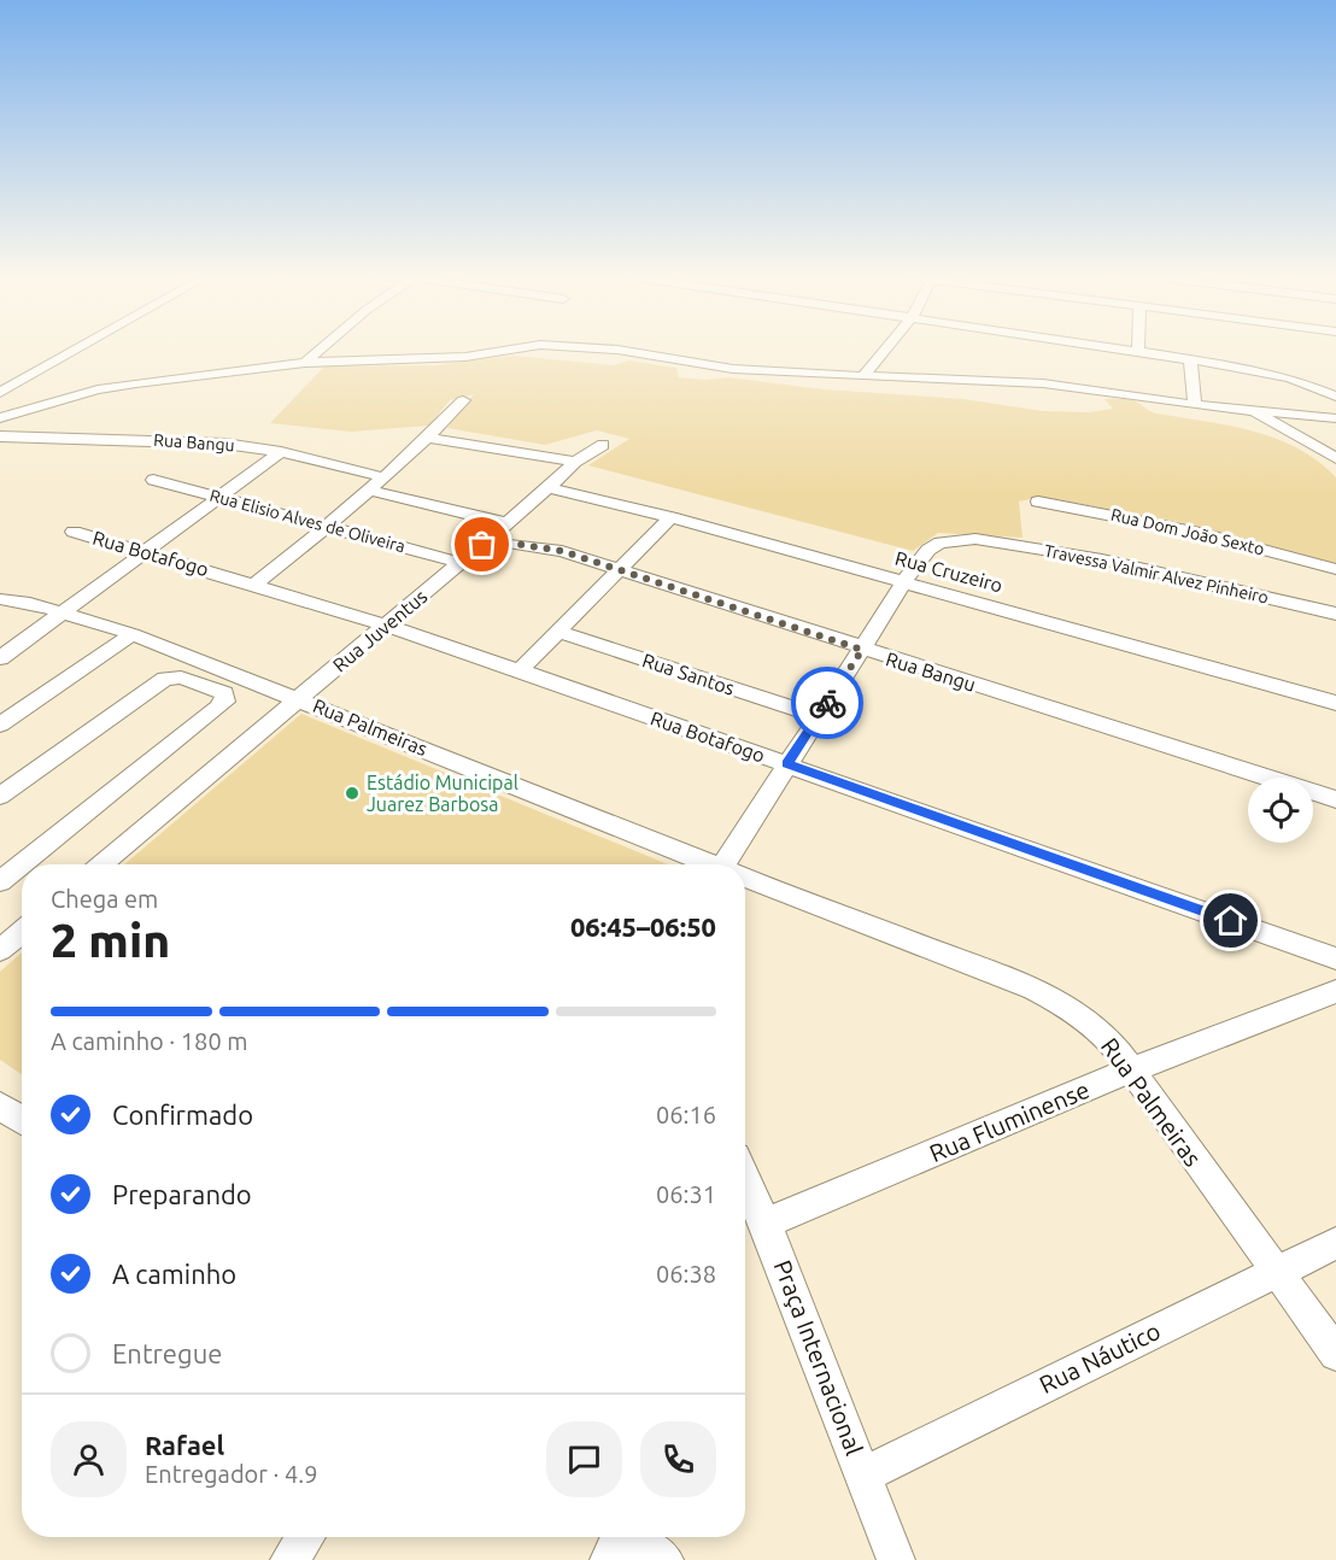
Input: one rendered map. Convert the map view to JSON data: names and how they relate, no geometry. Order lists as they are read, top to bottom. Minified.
{"streets":{"street":["Rua Bangu","Rua Elisio Alves de Oliveira","Rua Dom João Sexto","Rua Botafogo","Rua Cruzeiro","Travessa Valmir Alvez Pinheiro","Rua Juventus","Rua Santos","Rua Palmeiras","Rua Fluminense","Praça Internacional","Rua Náutico"]},"crossings":[["Rua Bangu","Travessa Valmir Alvez Pinheiro"],["Rua Bangu","Rua Juventus"],["Rua Elisio Alves de Oliveira","Rua Juventus"],["Rua Botafogo","Travessa Valmir Alvez Pinheiro"],["Rua Botafogo","Rua Juventus"],["Rua Cruzeiro","Travessa Valmir Alvez Pinheiro"],["Rua Cruzeiro","Rua Juventus"],["Travessa Valmir Alvez Pinheiro","Rua Santos"],["Rua Juventus","Rua Palmeiras"],["Rua Palmeiras","Rua Fluminense"],["Rua Palmeiras","Rua Náutico"],["Rua Fluminense","Praça Internacional"],["Praça Internacional","Rua Náutico"]],"places":["Estádio Municipal Juarez Barbosa"],"page":{"heading":["2 min","Chega em","06:45–06:50"],"panel":["Rafael","Entregador · 4.9"],"bar":"A caminho · 180 m","list":[["Confirmado","06:16"],["Preparando","06:31"],["A caminho","06:38"],"Entregue"]}}
